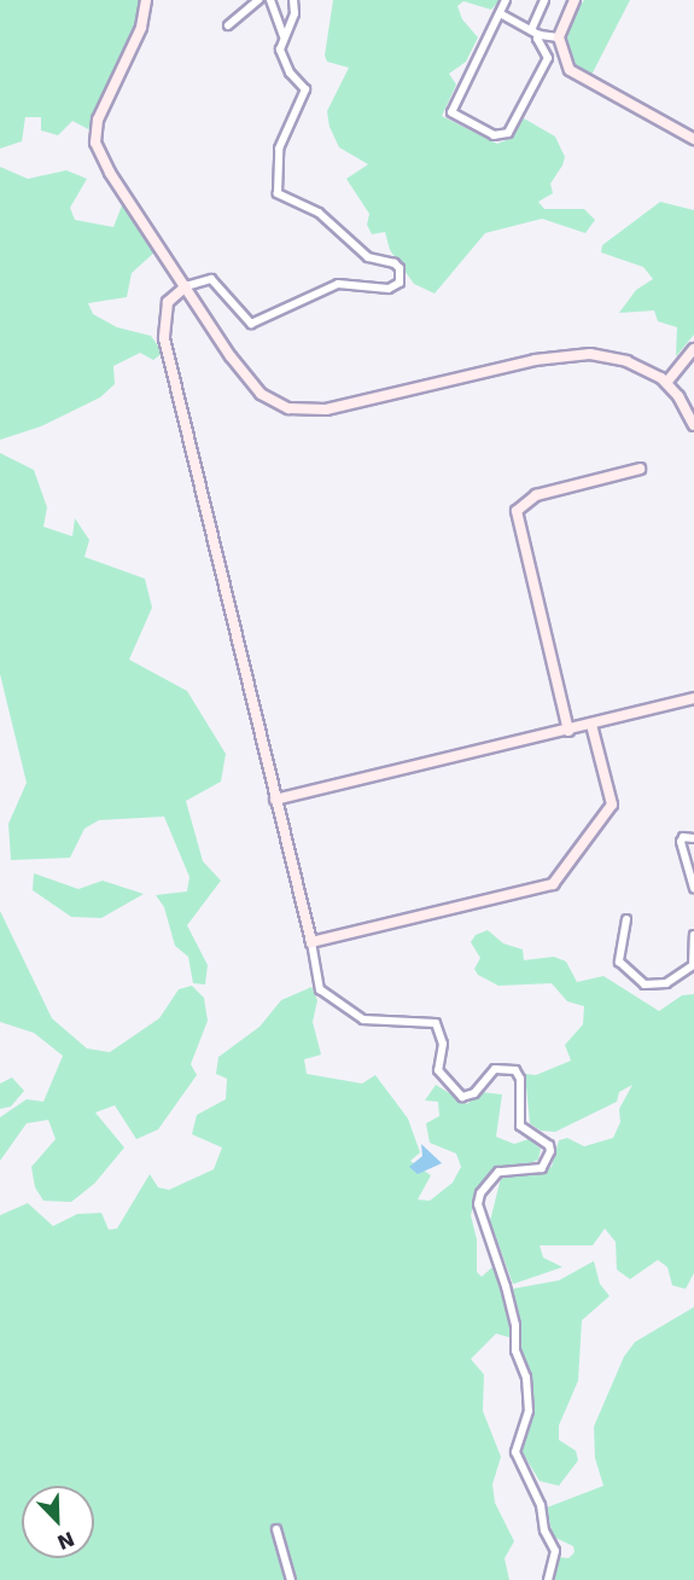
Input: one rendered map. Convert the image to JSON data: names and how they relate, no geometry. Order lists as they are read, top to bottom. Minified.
{"north":"bottom right"}
